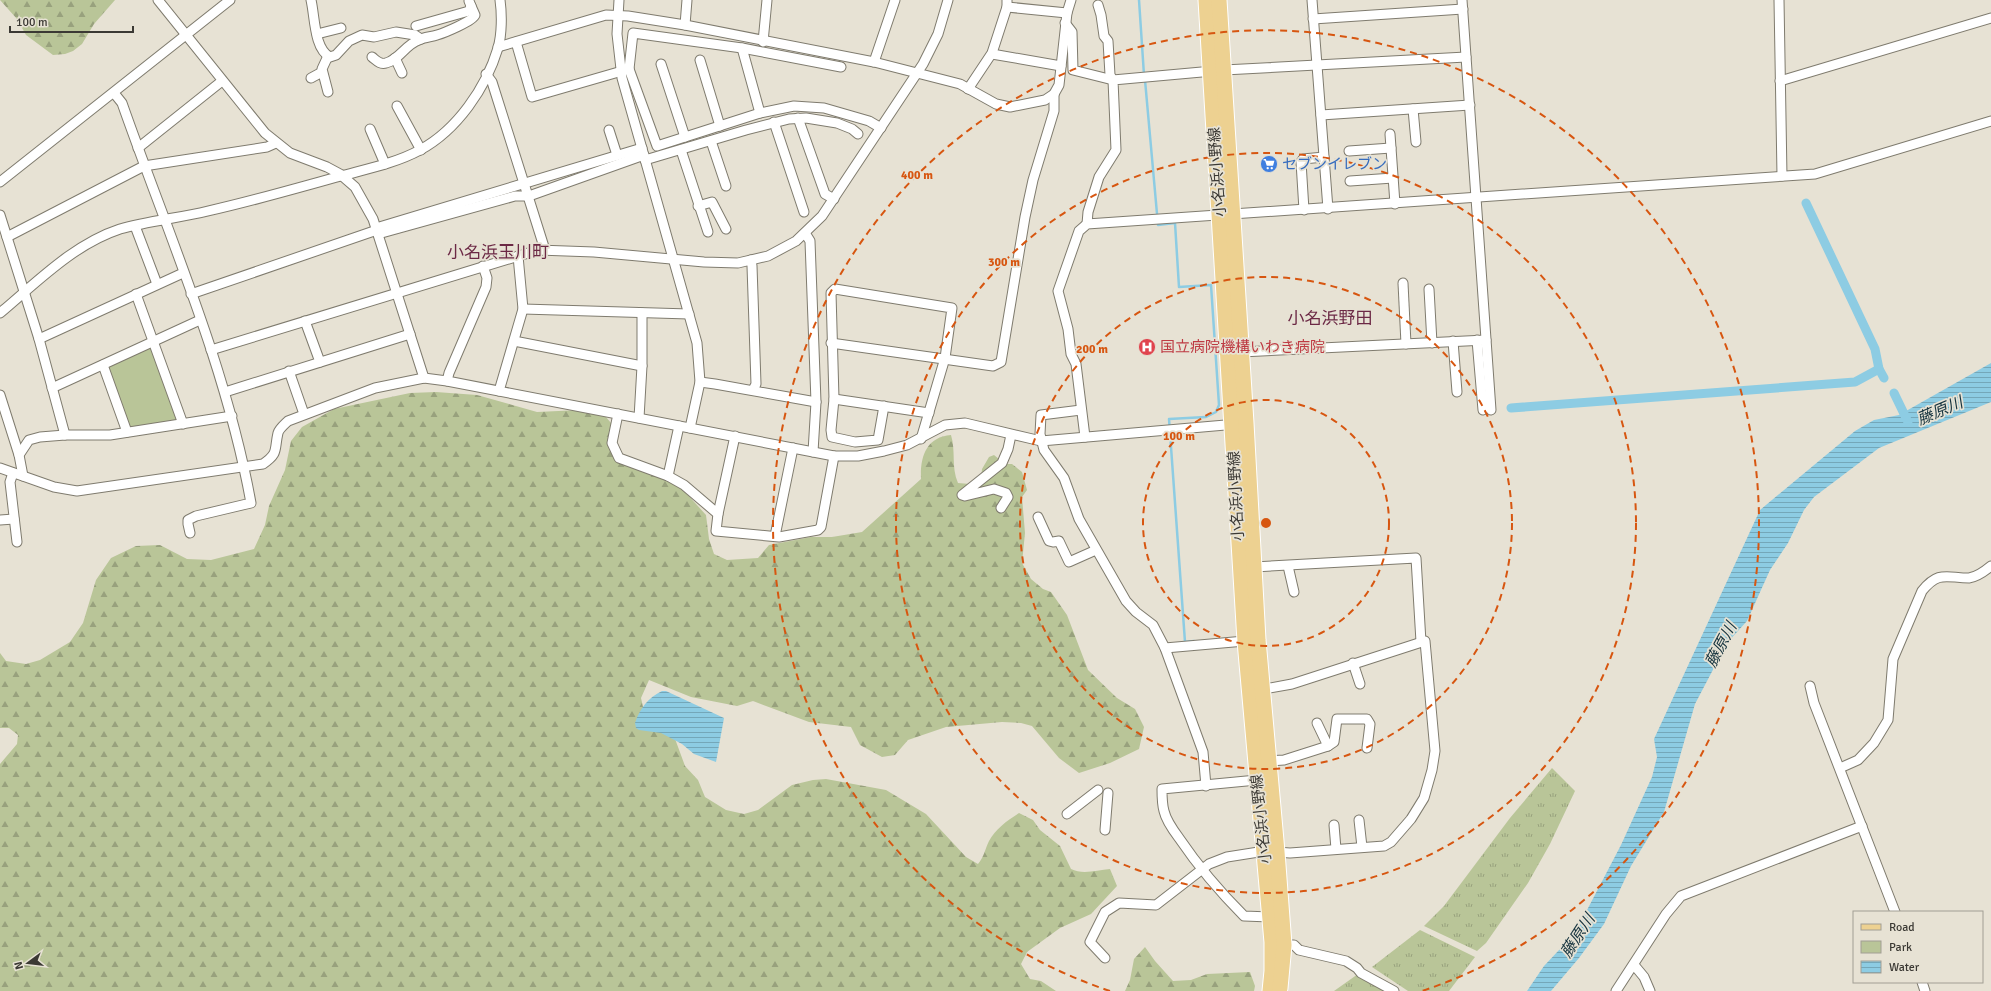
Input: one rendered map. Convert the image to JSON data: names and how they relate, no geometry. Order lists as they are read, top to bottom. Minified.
{"streets":{"main road":["小名浜小野線"]},"districts":["小名浜玉川町","小名浜野田"],"water":["藤原川"],"places":{"supermarket":["セブンイレブン"],"hospital":["国立病院機構いわき病院"]},"legend":["Road","Park","Water"],"scale_bar":"100 m","north":"left","rings":["400 m","300 m","200 m","100 m"]}
